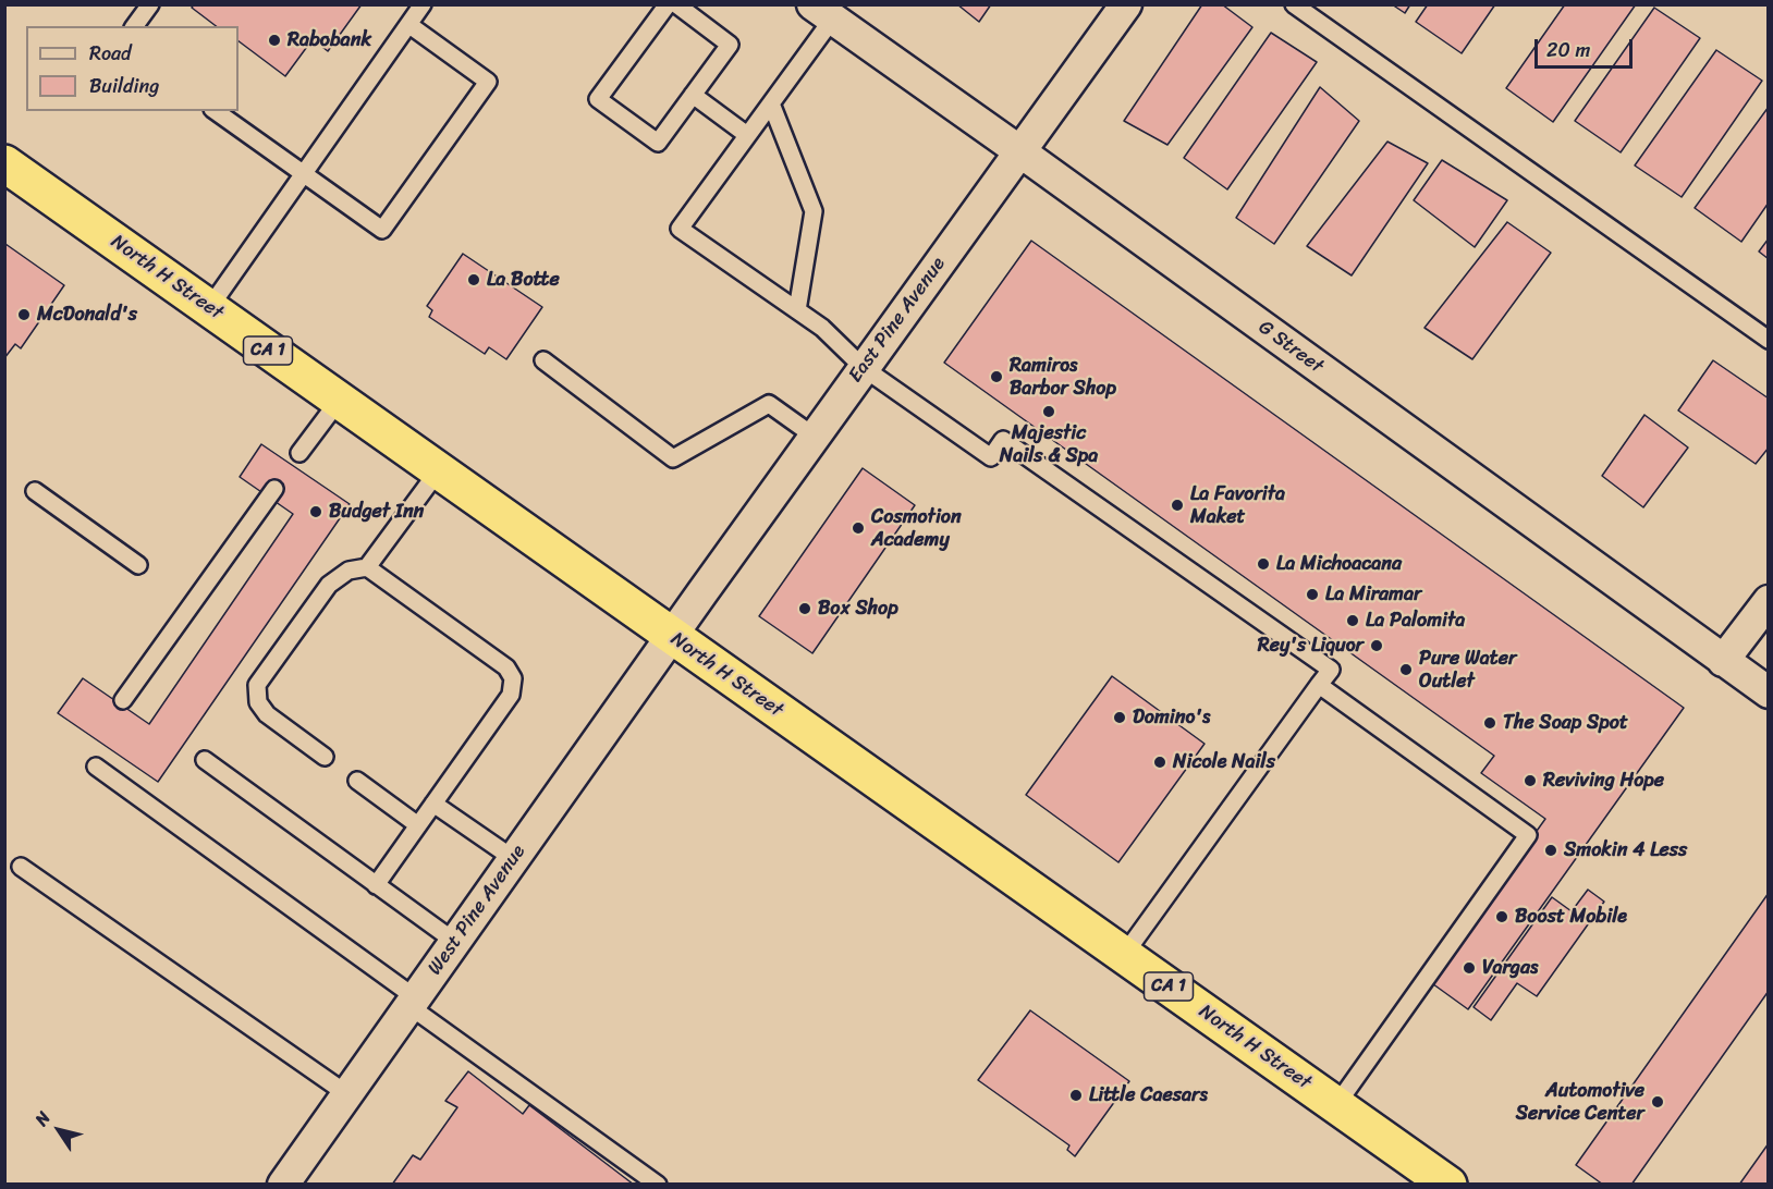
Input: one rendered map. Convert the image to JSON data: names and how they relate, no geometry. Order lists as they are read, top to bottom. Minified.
{"streets":{"highway":["North H Street","CA 1"],"street":["East Pine Avenue","G Street","West Pine Avenue"]},"crossings":[["North H Street","East Pine Avenue"],["North H Street","West Pine Avenue"],["East Pine Avenue","G Street"],["East Pine Avenue","West Pine Avenue"]],"places":["Rabobank","La Botte","McDonald's","Ramiros Barbor Shop","Majestic Nails & Spa","La Favorita Maket","Budget Inn","Cosmotion Academy","La Michoacana","La Miramar","Box Shop","La Palomita","Rey's Liquor","Pure Water Outlet","Domino's","The Soap Spot","Nicole Nails","Reviving Hope","Smokin 4 Less","Boost Mobile","Vargas","Little Caesars","Automotive Service Center"],"legend":["Road","Building"],"scale_bar":"20 m","north":"top left"}
